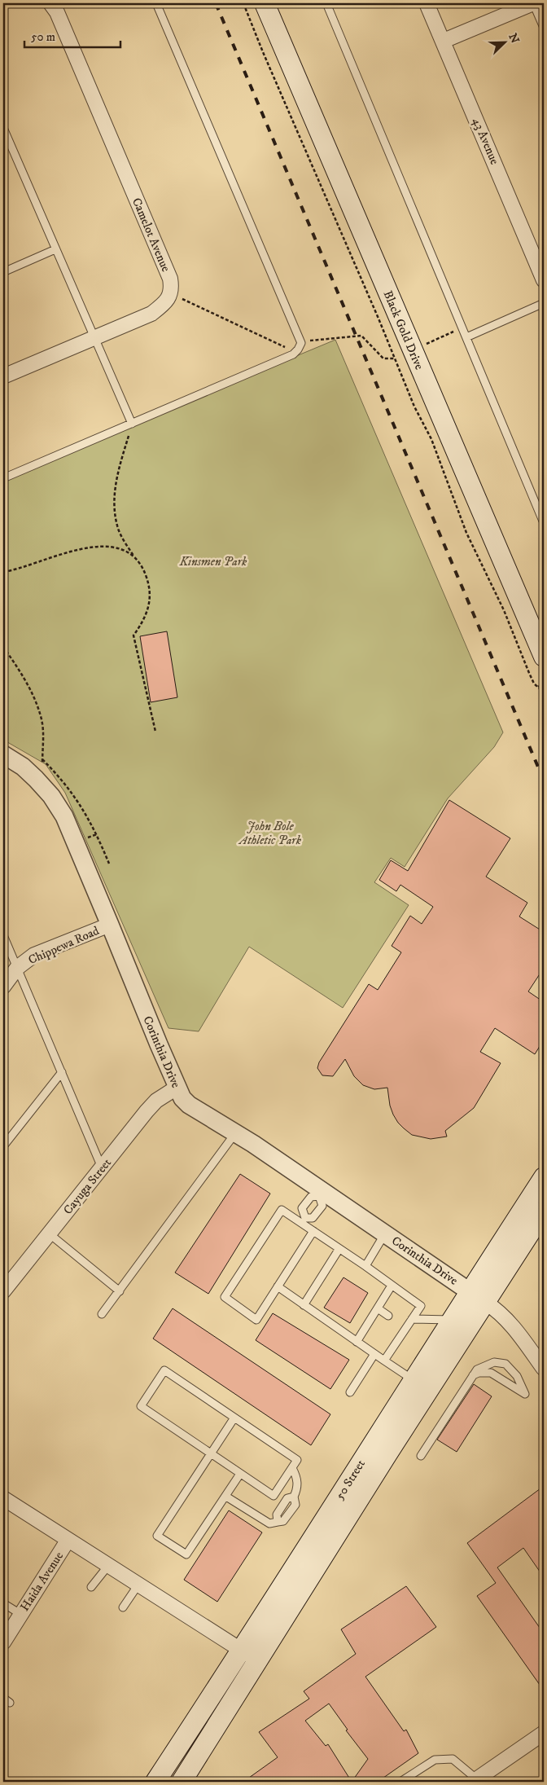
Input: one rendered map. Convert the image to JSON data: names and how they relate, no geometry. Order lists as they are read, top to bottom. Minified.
{"streets":{"main road":["Black Gold Drive","50 Street"],"street":["43 Avenue","Camelot Avenue","Chippewa Road","Corinthia Drive","Cayuga Street","Haida Avenue"]},"crossings":[["Chippewa Road","Corinthia Drive"],["Corinthia Drive","Cayuga Street"],["Corinthia Drive","50 Street"]],"parks":["Kinsmen Park","John Bole Athletic Park"],"scale_bar":"50 m","north":"top right"}
